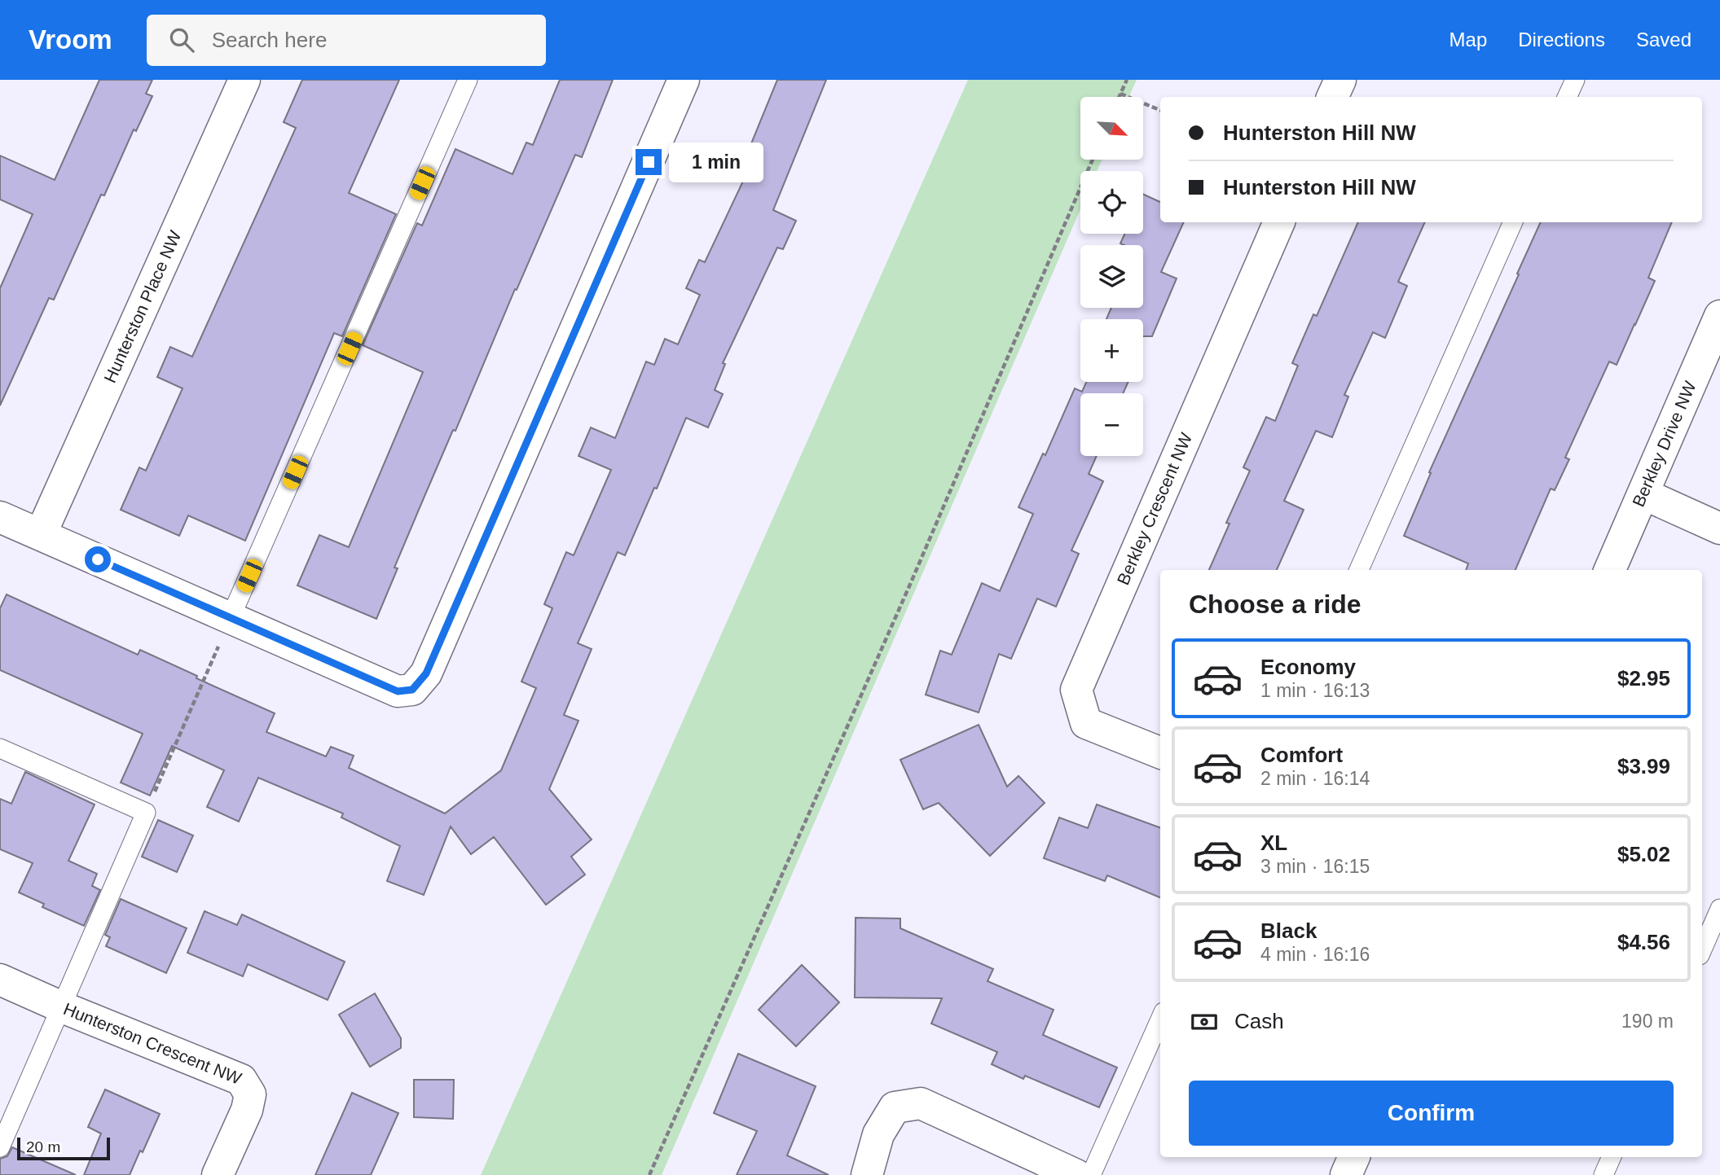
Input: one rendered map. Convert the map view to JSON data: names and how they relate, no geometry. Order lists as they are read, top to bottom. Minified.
{"streets":{"street":["Hunterston Place NW","Berkley Drive NW","Berkley Crescent NW","Hunterston Crescent NW"]},"scale_bar":"20 m","north":"bottom right","page":{"header":"Vroom","search":"Search here","nav":["Map","Directions","Saved"],"map_buttons":["+","−"],"banner":["Hunterston Hill NW","Hunterston Hill NW"],"bubble":"1 min","heading":"Choose a ride","list":[{"name":"Economy","note":"1 min · 16:13","value":"$2.95"},{"name":"Comfort","note":"2 min · 16:14","value":"$3.99"},{"name":"XL","note":"3 min · 16:15","value":"$5.02"},{"name":"Black","note":"4 min · 16:16","value":"$4.56"}],"pay":["Cash","190 m"],"buttons":"Confirm","scale":"20 m"}}
